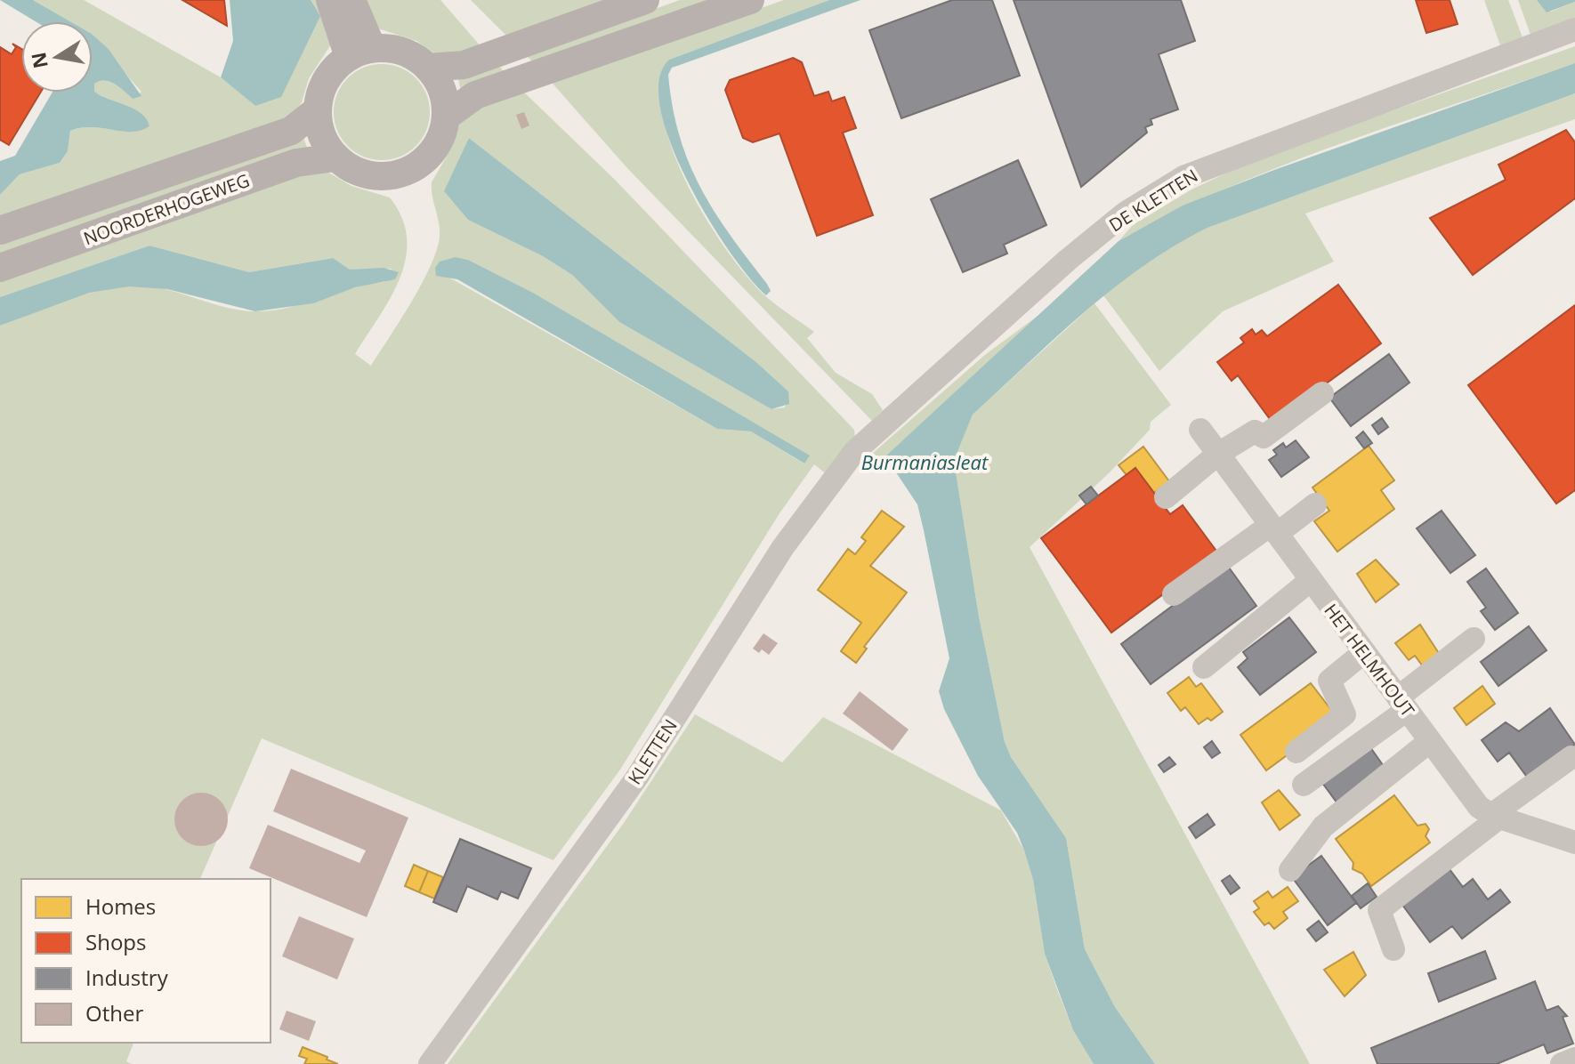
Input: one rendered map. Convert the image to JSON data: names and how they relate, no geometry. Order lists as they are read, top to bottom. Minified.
{"streets":{"main road":["NOORDERHOGEWEG"],"street":["DE KLETTEN","HET HELMHOUT","KLETTEN"]},"crossings":[["DE KLETTEN","KLETTEN"]],"water":["Burmaniasleat"],"legend":["Homes","Shops","Industry","Other"],"north":"left"}
